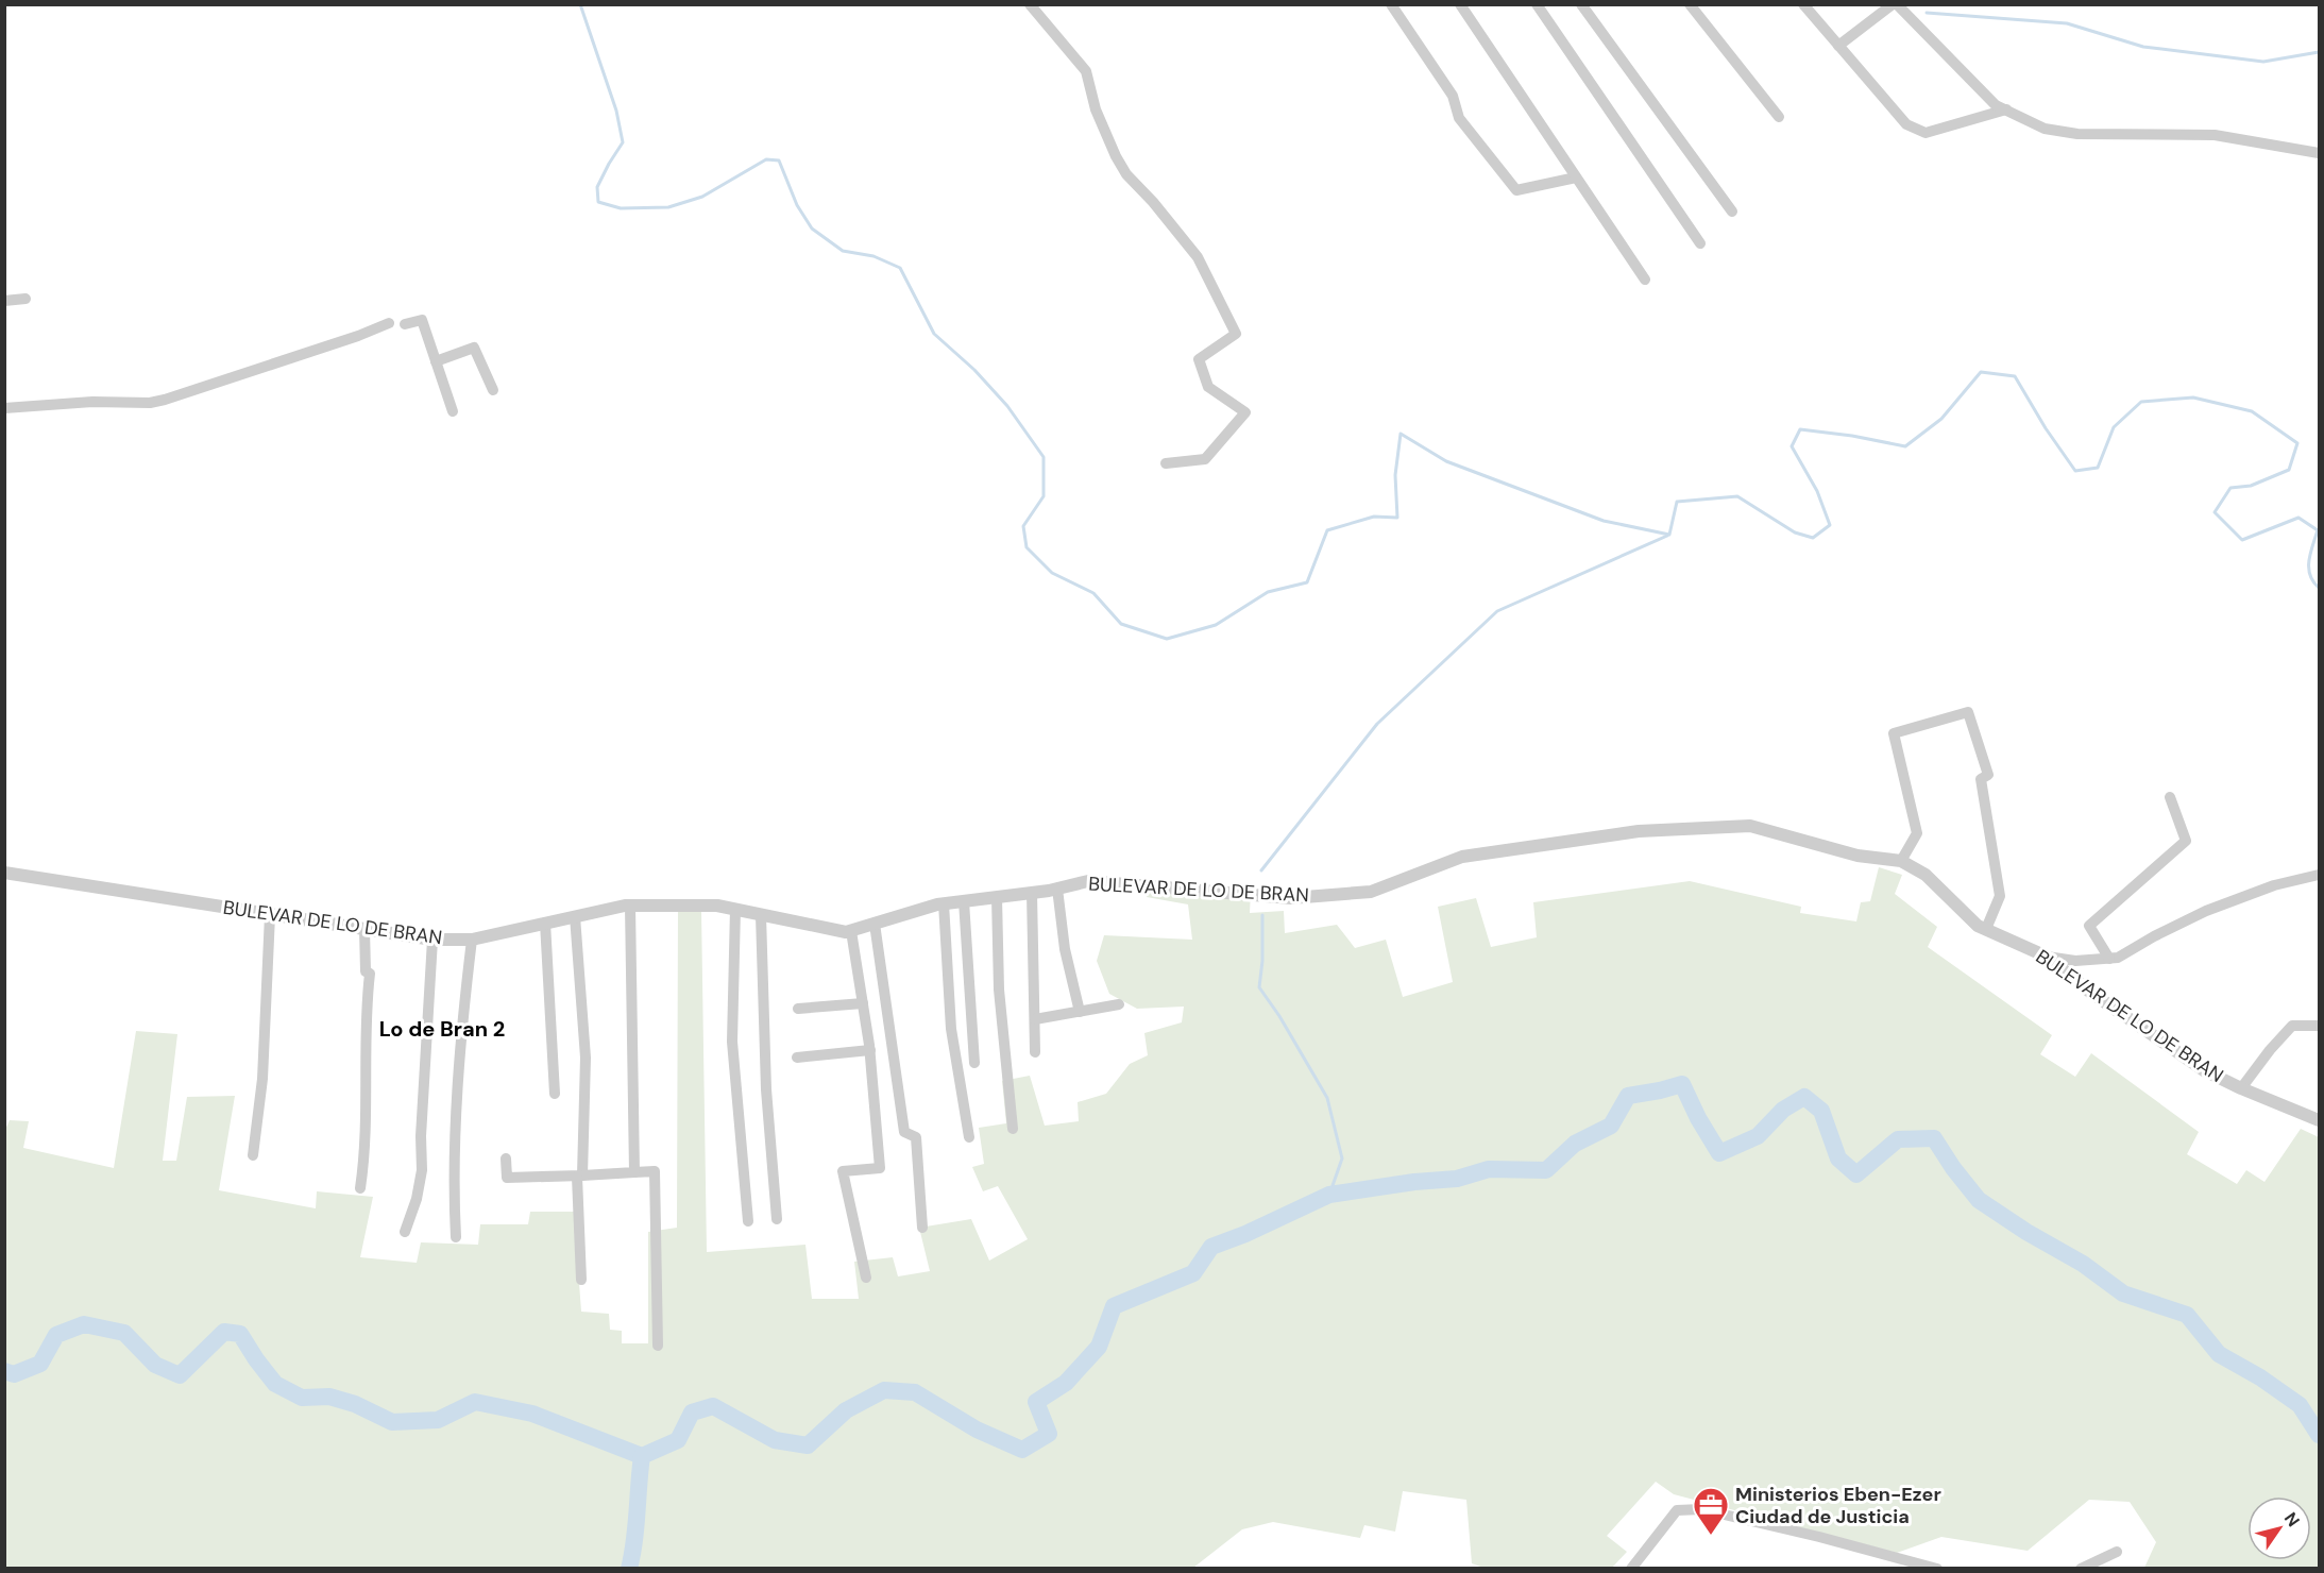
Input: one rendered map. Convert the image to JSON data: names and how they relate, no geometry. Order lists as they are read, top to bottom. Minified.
{"streets":{"street":["BULEVAR DE LO DE BRAN"]},"districts":["Lo de Bran 2"],"places":{"office":["Ministerios Eben-Ezer Ciudad de Justicia"]},"north":"top right"}
